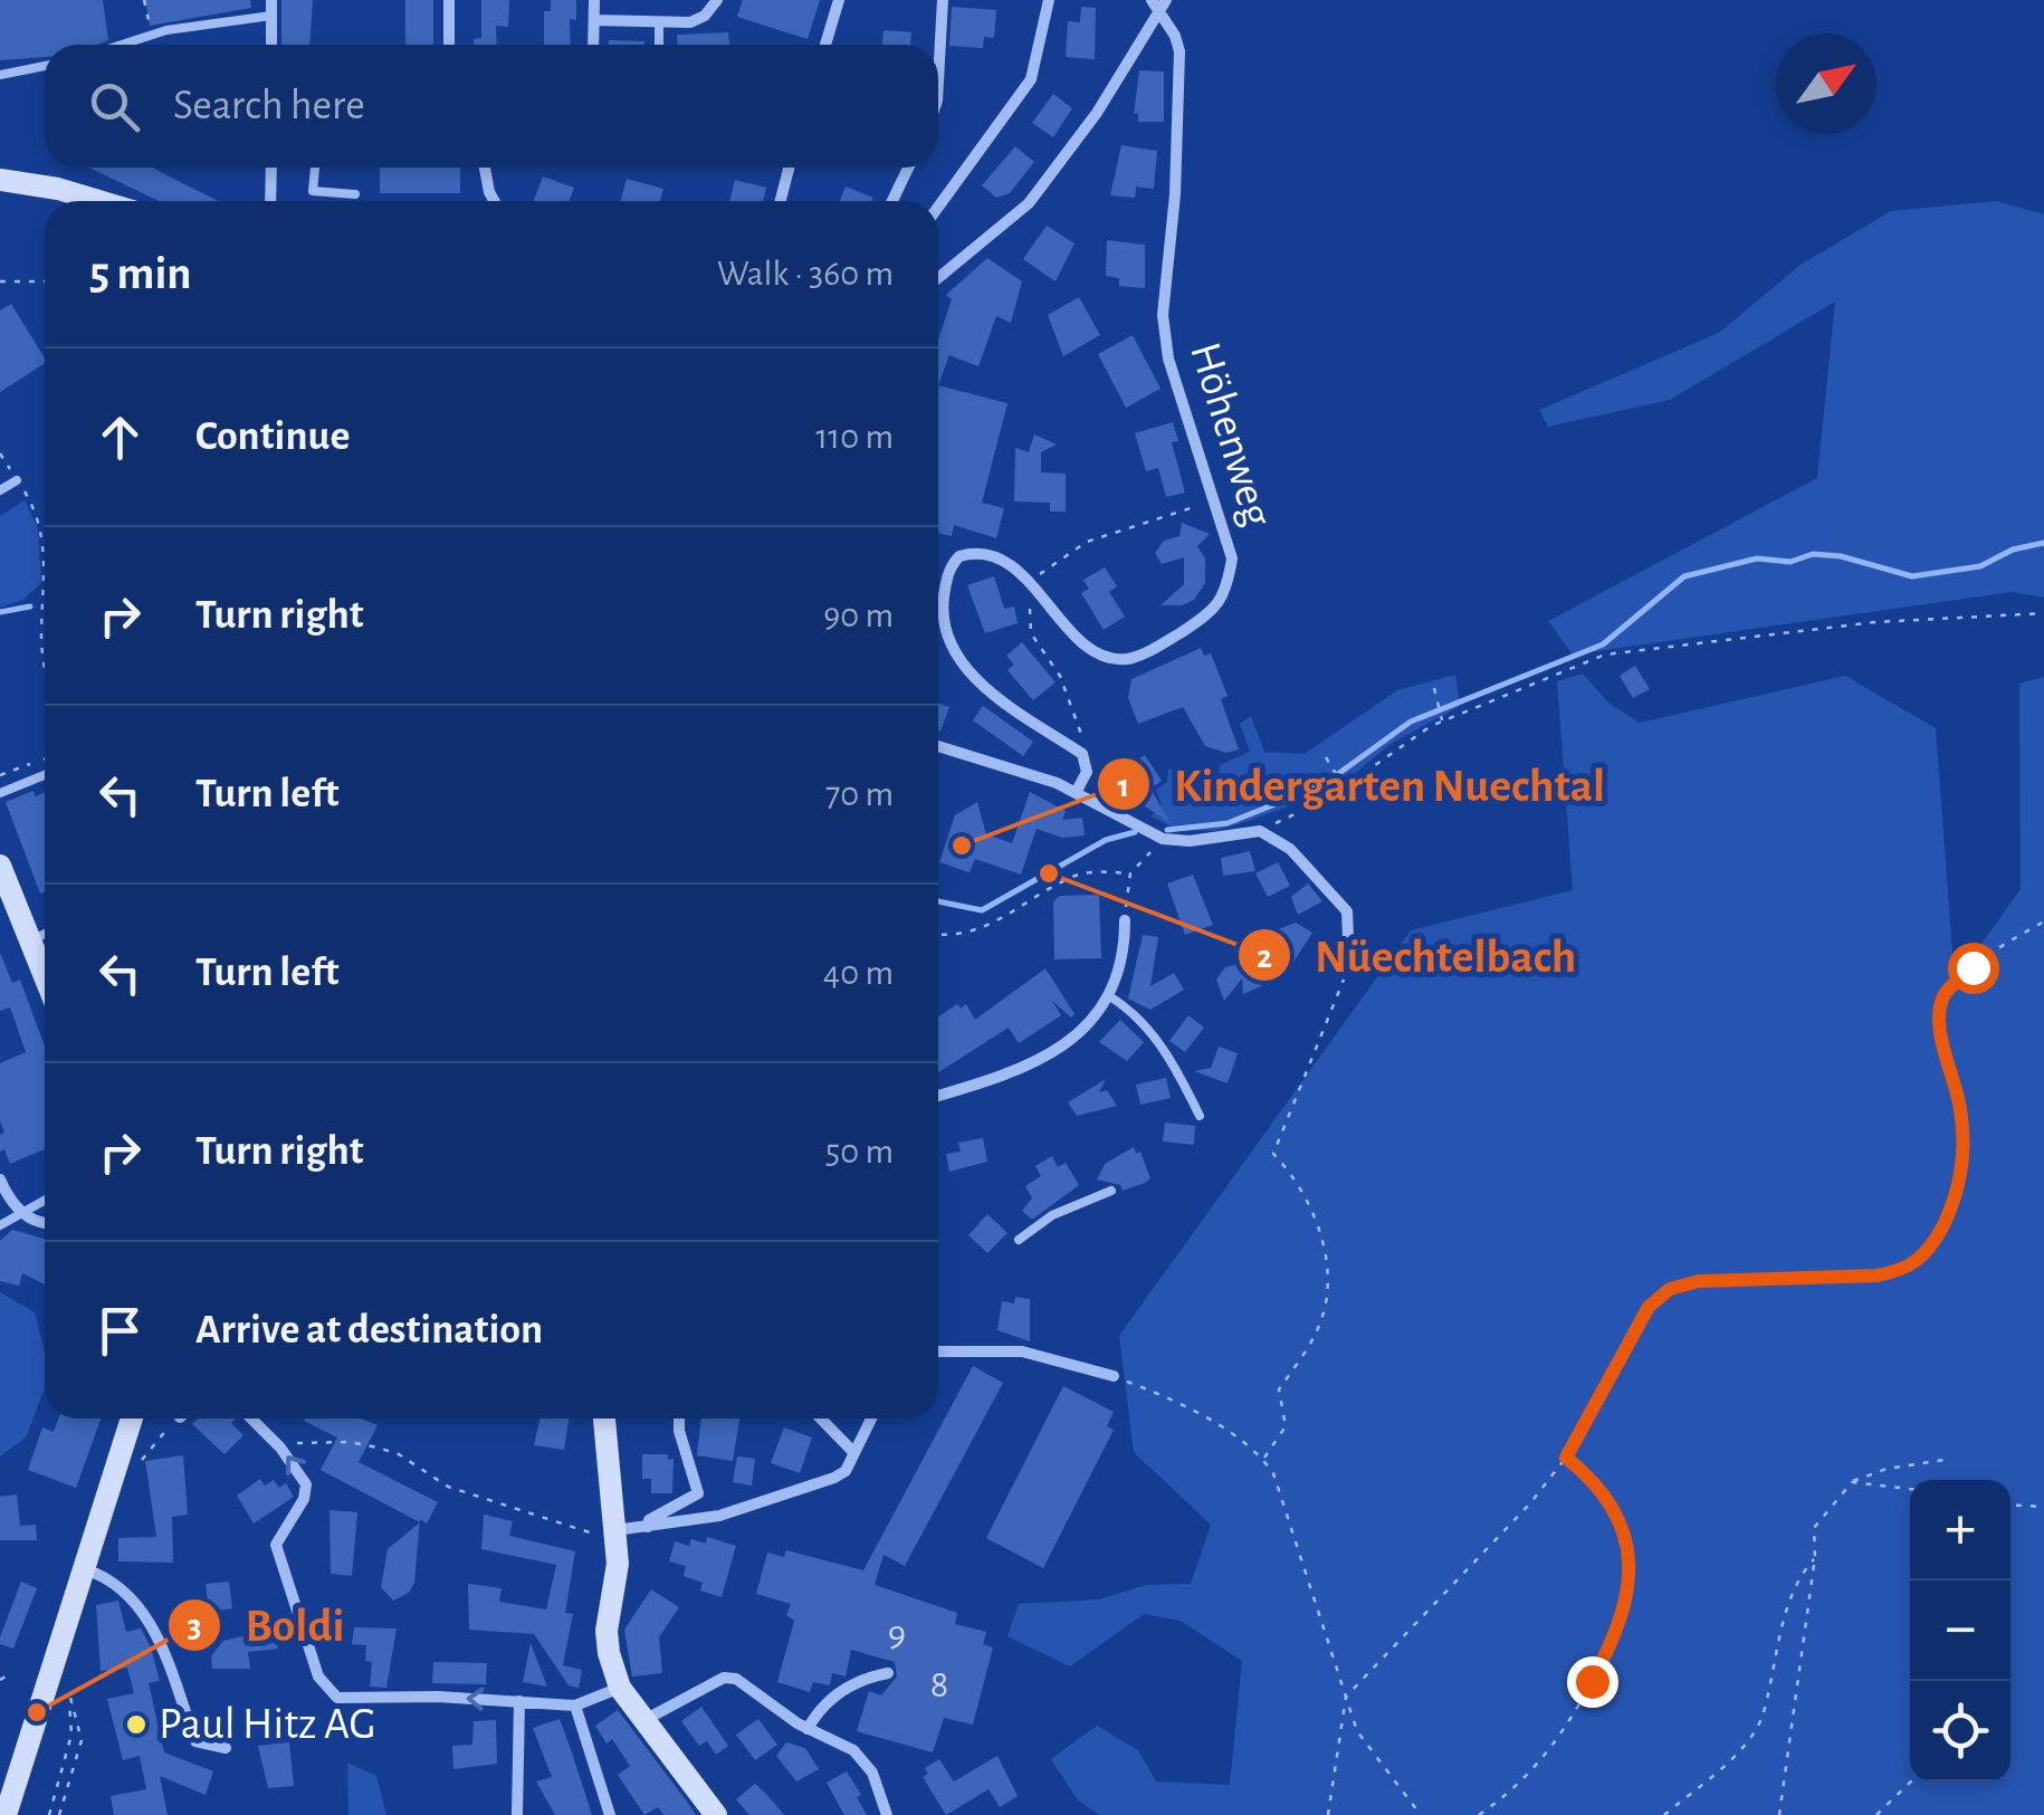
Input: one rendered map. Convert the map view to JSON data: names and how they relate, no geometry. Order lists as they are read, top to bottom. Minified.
{"streets":{"street":["Höhenweg"]},"places":["Kindergarten Nuechtal","Nüechtelbach","Boldi","Paul Hitz AG"],"house_numbers":["9","8"],"north":"top right","page":{"search":"Search here","heading":["5 min","Walk · 360 m"],"list":[["Continue","110 m"],["Turn right","90 m"],["Turn left","70 m"],["Turn left","40 m"],["Turn right","50 m"],"Arrive at destination"],"map_buttons":["+","−"]}}
